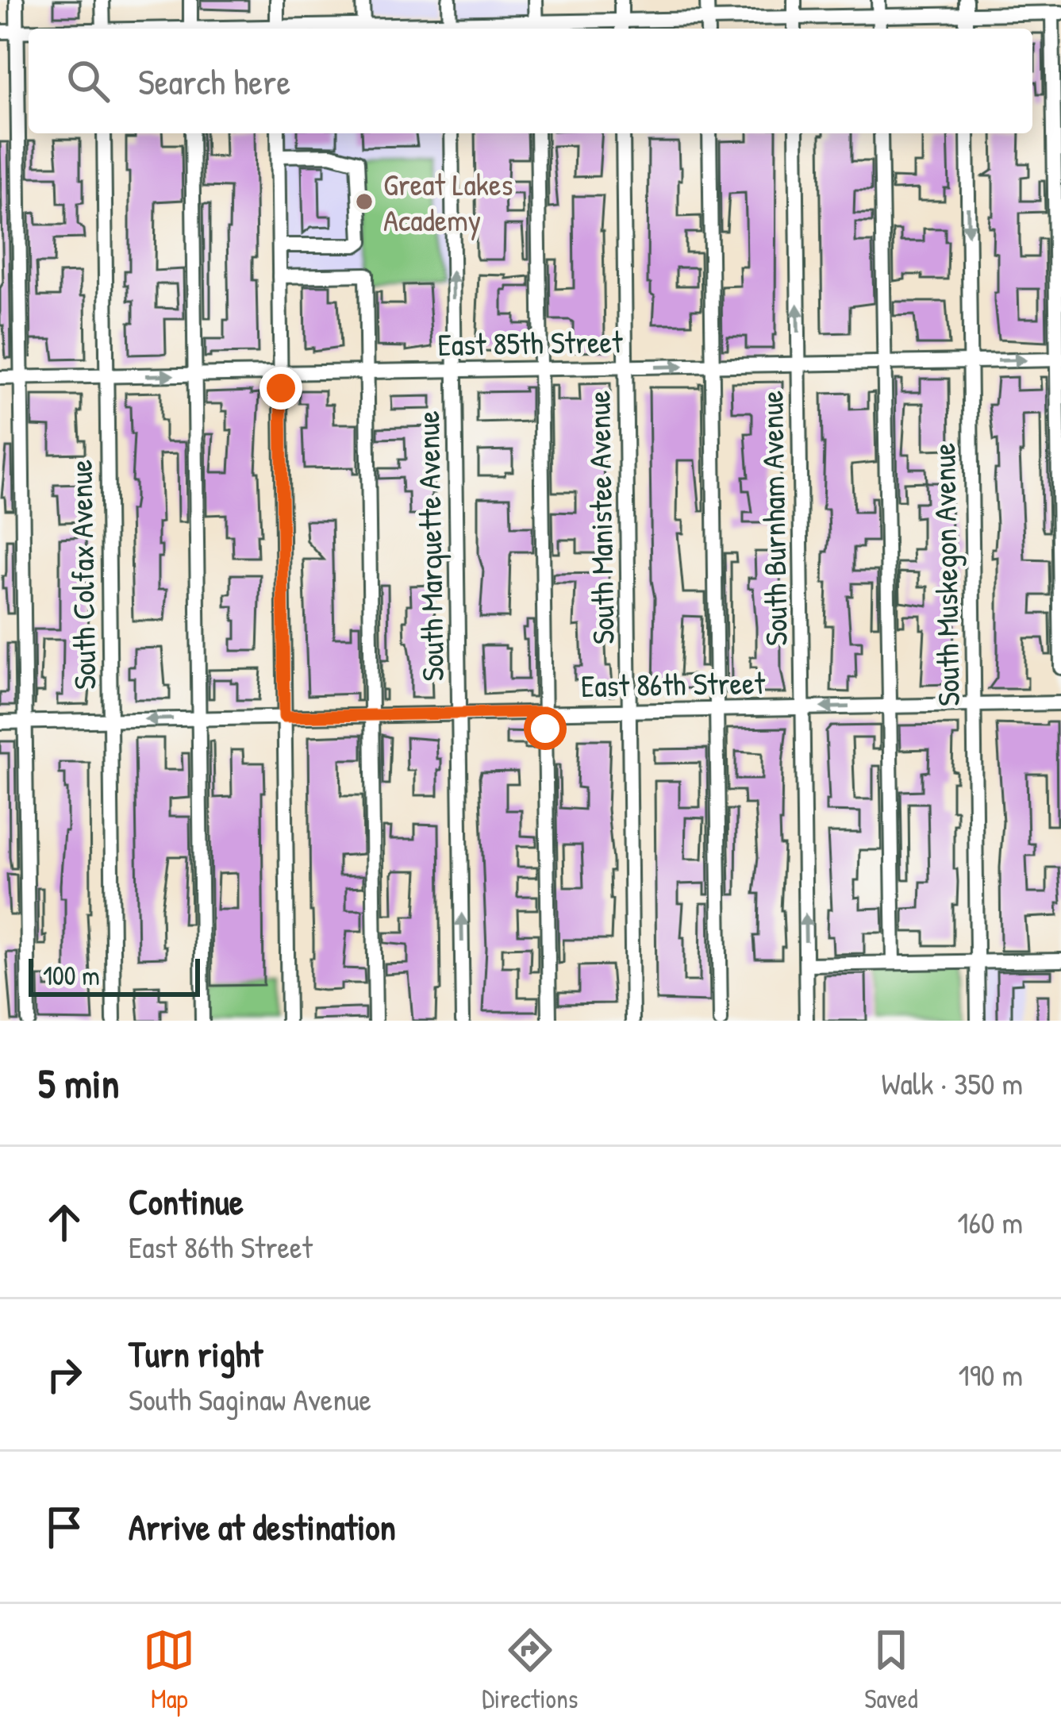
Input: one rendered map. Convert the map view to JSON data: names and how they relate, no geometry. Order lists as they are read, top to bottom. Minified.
{"streets":{"street":["East 85th Street","South Manistee Avenue","South Burnham Avenue","South Marquette Avenue","South Colfax Avenue","South Muskegon Avenue","East 86th Street"]},"crossings":[["East 85th Street","South Manistee Avenue"],["East 85th Street","South Burnham Avenue"],["East 85th Street","South Marquette Avenue"],["East 85th Street","South Colfax Avenue"],["East 85th Street","South Muskegon Avenue"],["South Manistee Avenue","East 86th Street"],["South Burnham Avenue","East 86th Street"],["South Marquette Avenue","East 86th Street"],["South Colfax Avenue","East 86th Street"],["South Muskegon Avenue","East 86th Street"]],"places":["Great Lakes Academy"],"scale_bar":"100 m","page":{"search":"Search here","scale":"100 m","heading":["5 min","Walk · 350 m"],"list":[["Continue","East 86th Street","160 m"],["Turn right","South Saginaw Avenue","190 m"],"Arrive at destination"],"nav":["Map","Directions","Saved"]}}
